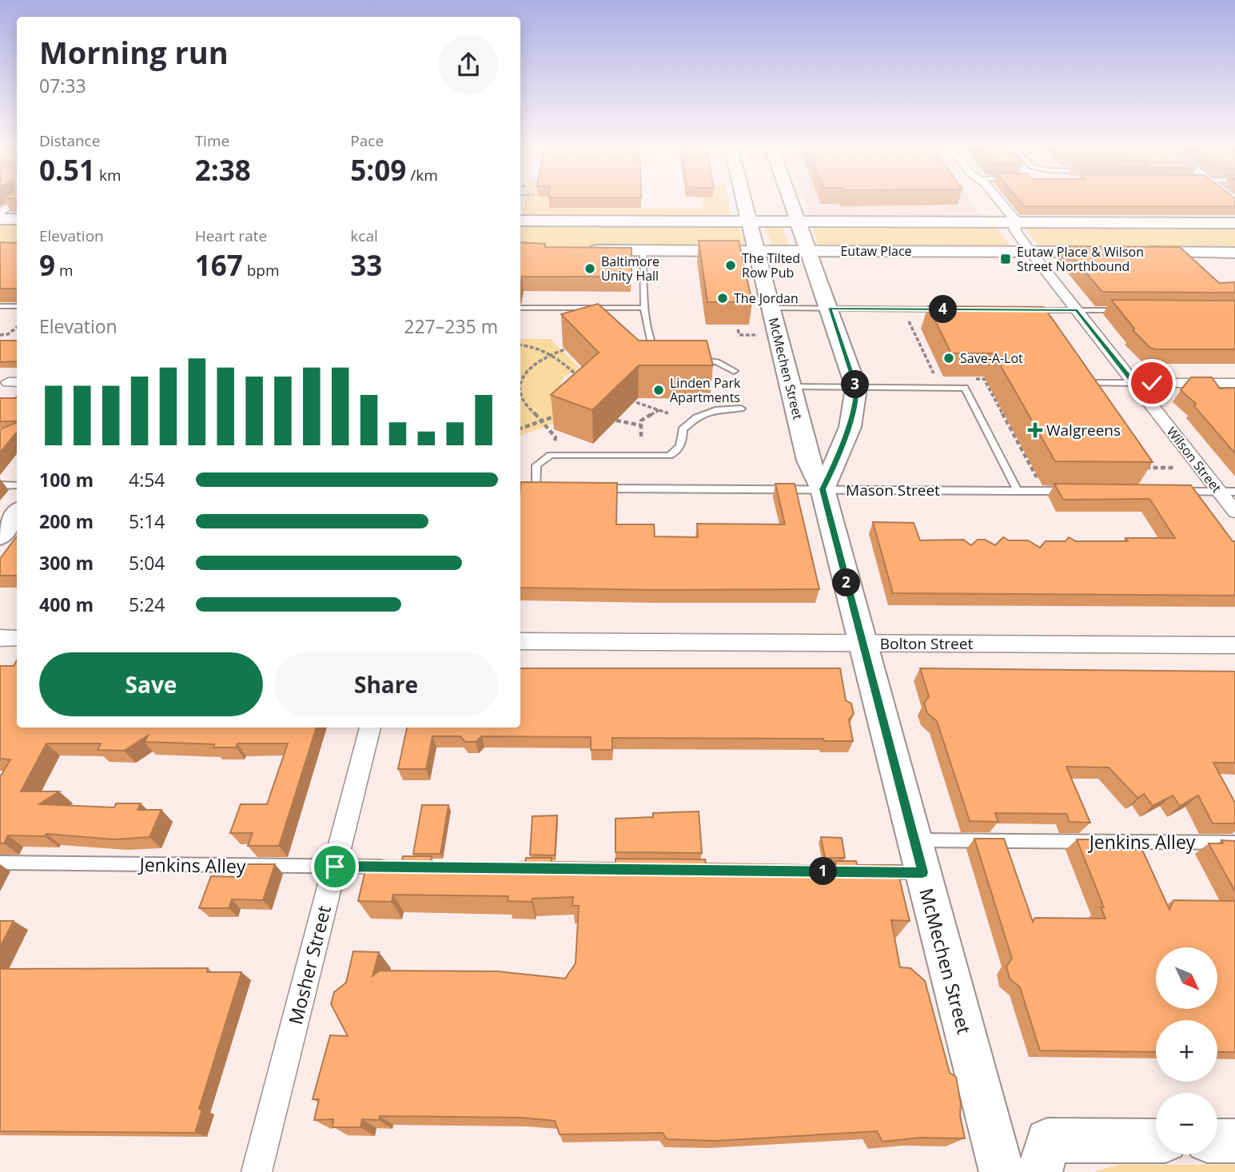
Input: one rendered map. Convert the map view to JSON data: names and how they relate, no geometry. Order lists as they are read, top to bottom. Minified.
{"streets":{"street":["Eutaw Place","McMechen Street","Wilson Street","Bolton Street","Mosher Street"],"lane":["Mason Street","Jenkins Alley"]},"crossings":[["Eutaw Place","McMechen Street"],["Eutaw Place","Wilson Street"],["McMechen Street","Mason Street"],["McMechen Street","Bolton Street"],["McMechen Street","Jenkins Alley"],["Jenkins Alley","Mosher Street"]],"places":{"transit":["Eutaw Place & Wilson Street Northbound"],"other":["The Tilted Row Pub","Baltimore Unity Hall","The Jordan","Save-A-Lot","Linden Park Apartments"],"health":["Walgreens"]},"north":"bottom right","page":{"heading":["Morning run","07:33"],"stats":[["Distance","0.51 km"],["Time","2:38"],["Pace","5:09 /km"],["Elevation","9 m"],["Heart rate","167 bpm"],["kcal","33"]],"pins":["4","3","2","1"],"chart":["Elevation","227–235 m"],"list":[{"name":"100 m","note":"4:54"},{"name":"200 m","note":"5:14"},{"name":"300 m","note":"5:04"},{"name":"400 m","note":"5:24"}],"buttons":["Save","Share"],"map_buttons":["+","−"]}}
